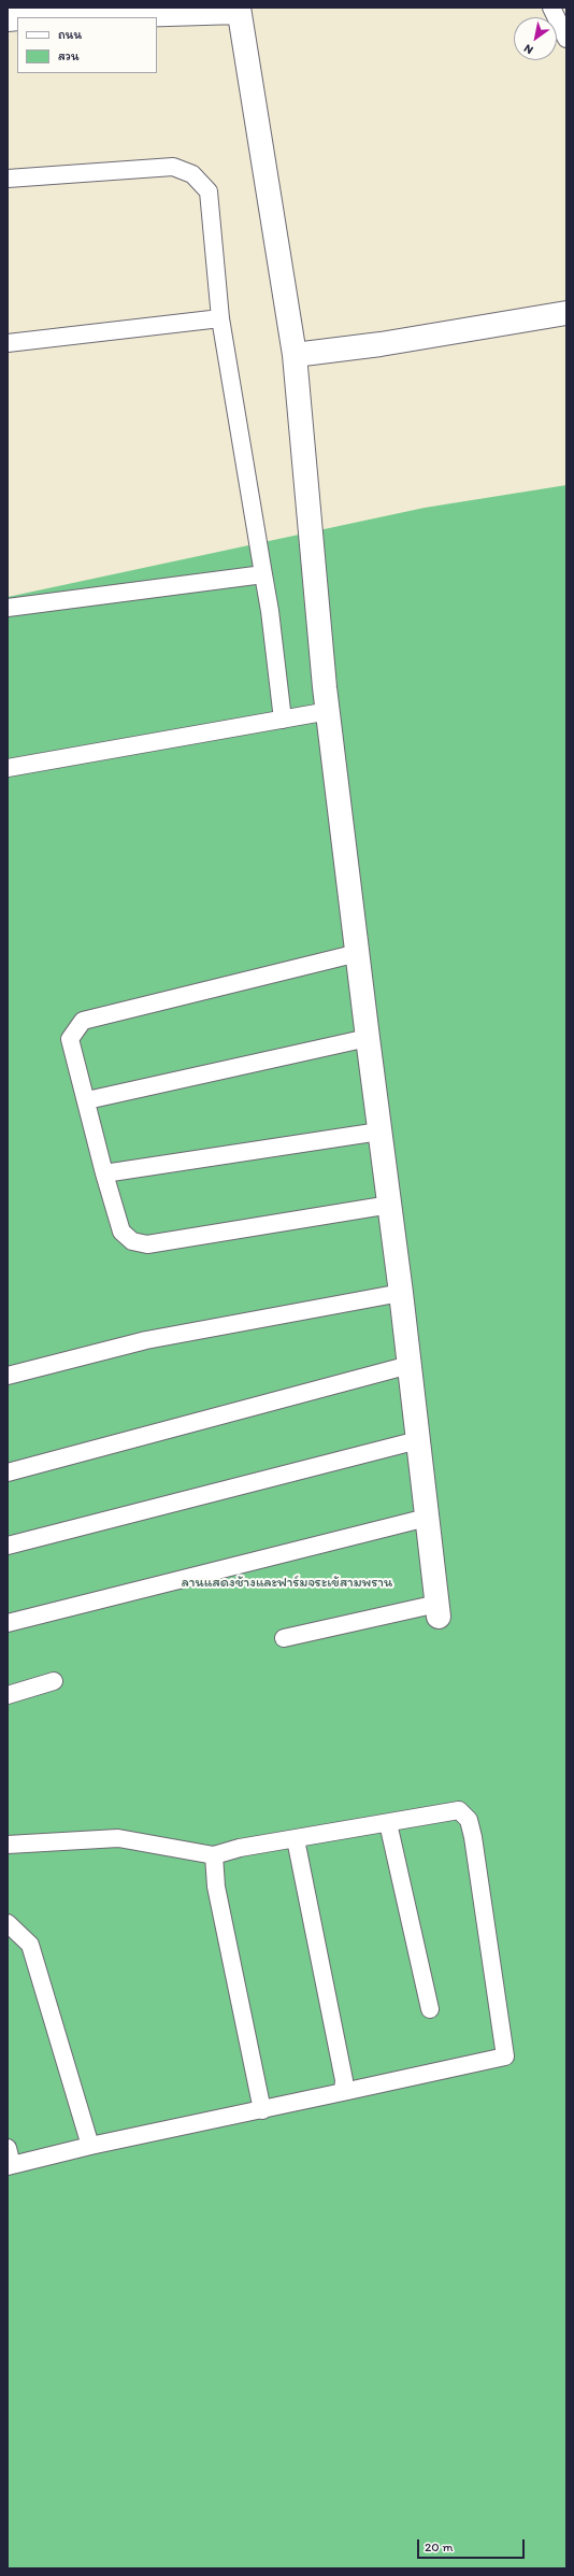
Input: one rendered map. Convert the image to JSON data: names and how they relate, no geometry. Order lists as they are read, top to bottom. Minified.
{"parks":["ลานแสดงช้างและฟาร์มจระเข้สามพราน"],"legend":["ถนน","สวน"],"scale_bar":"20 m","north":"bottom left"}
